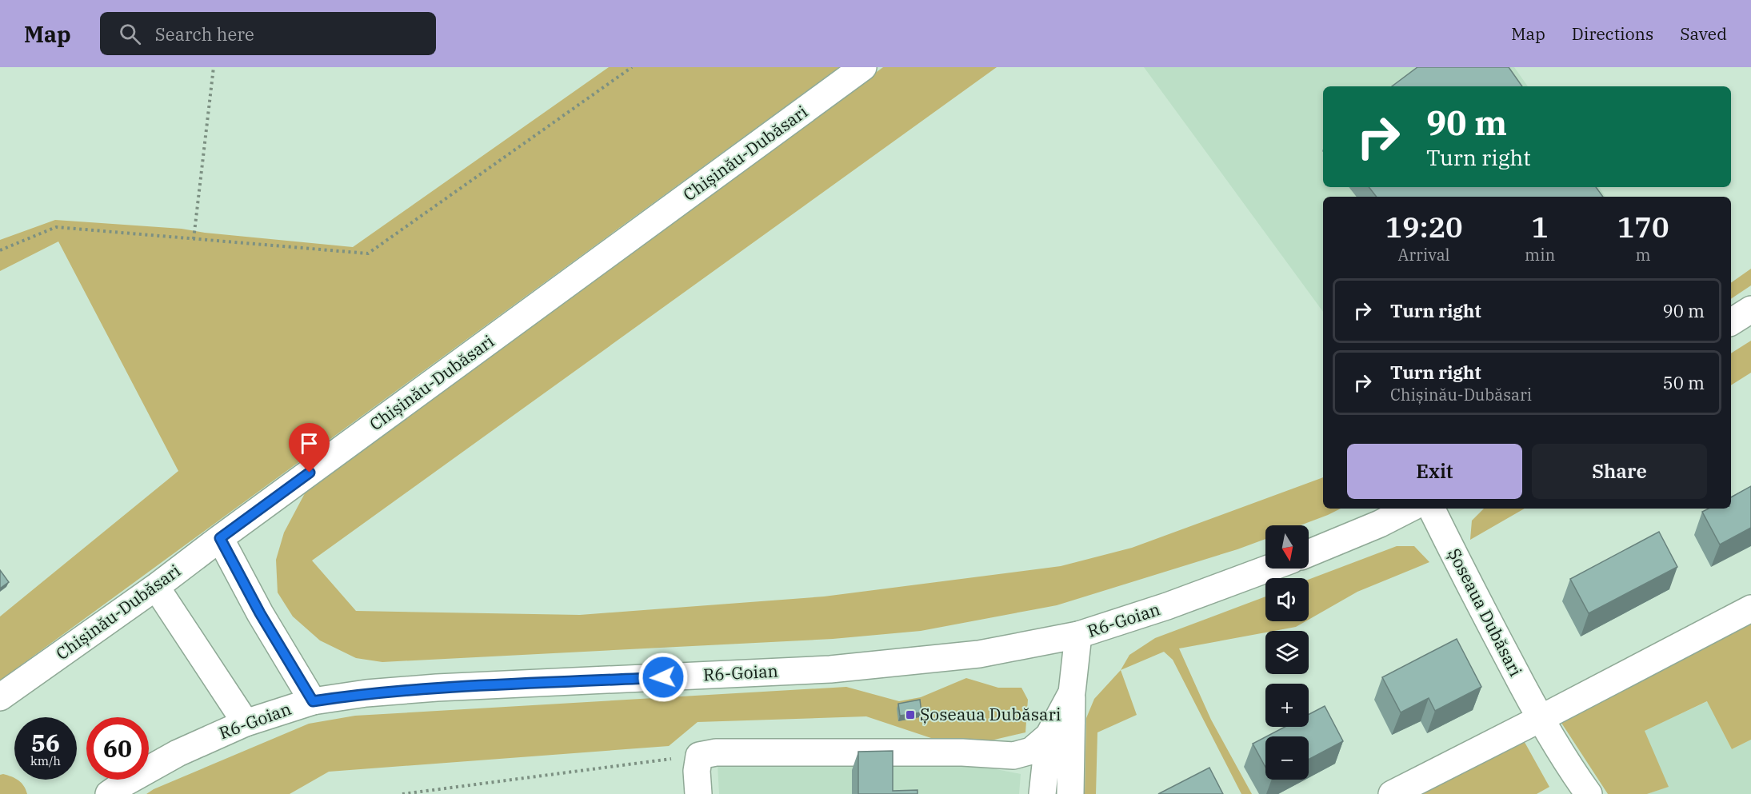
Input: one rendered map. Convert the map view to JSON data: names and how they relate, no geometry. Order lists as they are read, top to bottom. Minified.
{"streets":{"main road":["Chișinău-Dubăsari","Șoseaua Dubăsari","R6-Goian"]},"places":{"transit":["Șoseaua Dubăsari"]},"north":"bottom","page":{"header":"Map","search":"Search here","nav":["Map","Directions","Saved"],"turn":["90 m","Turn right"],"eta":["19:20","Arrival","1","min","170","m"],"list":[{"name":"Turn right","value":"90 m"},{"name":"Turn right","note":"Chișinău-Dubăsari","value":"50 m"}],"buttons":["Exit","Share"],"map_buttons":["+","−"],"speed":"56 km/h","limit":"60"}}
